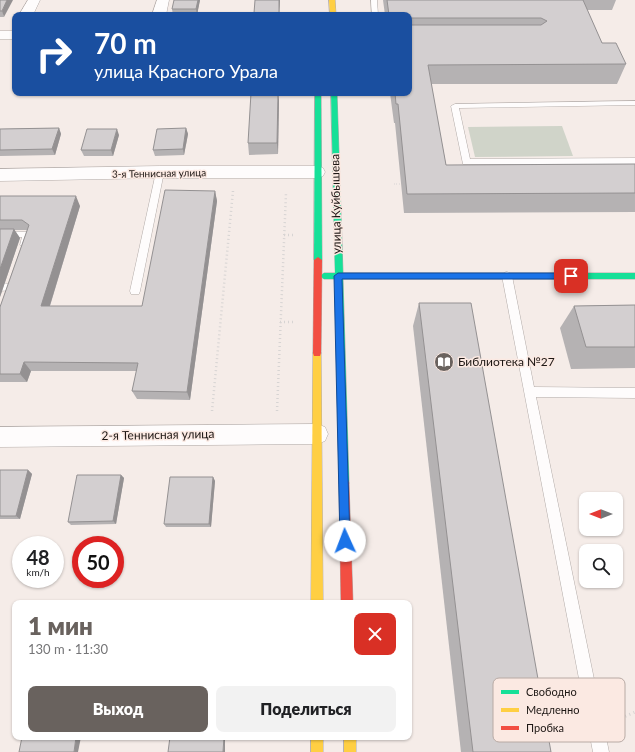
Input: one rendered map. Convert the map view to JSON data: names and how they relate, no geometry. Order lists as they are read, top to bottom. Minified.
{"streets":{"main road":["улица Куйбышева"],"street":["3-я Теннисная улица","2-я Теннисная улица"]},"crossings":[["3-я Теннисная улица","улица Куйбышева"],["улица Куйбышева","2-я Теннисная улица"]],"places":{"library":["Библиотека №27"]},"legend":["Свободно","Медленно","Пробка"],"north":"left","page":{"turn":["70 m","улица Красного Урала"],"speed":"48 km/h","limit":"50","heading":["1 мин","130 m · 11:30"],"buttons":["Выход","Поделиться"]}}
